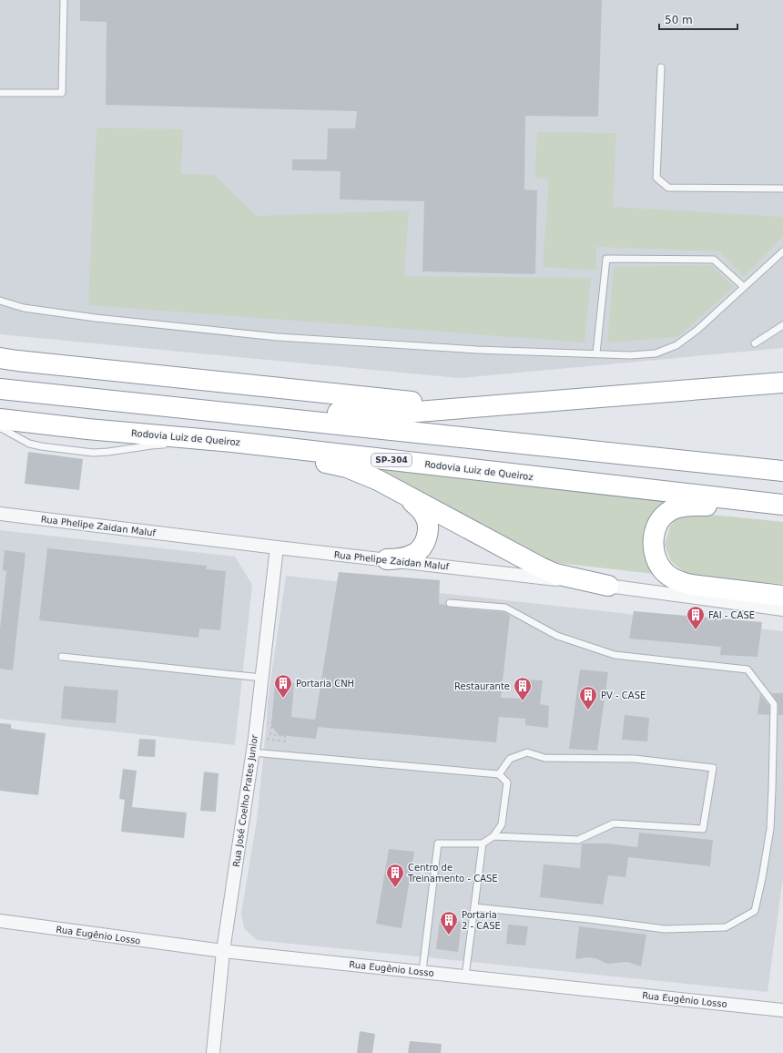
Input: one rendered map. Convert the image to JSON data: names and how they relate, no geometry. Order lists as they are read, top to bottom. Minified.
{"streets":{"highway":["Rodovia Luiz de Queiroz","SP-304"],"street":["Rua Phelipe Zaidan Maluf","Rua José Coelho Prates Junior","Rua Eugênio Losso"]},"crossings":[["Rua Phelipe Zaidan Maluf","Rua José Coelho Prates Junior"],["Rua José Coelho Prates Junior","Rua Eugênio Losso"]],"places":{"building":["FAI - CASE","Portaria CNH","Restaurante","PV - CASE","Centro de Treinamento - CASE","Portaria 2 - CASE"]},"scale_bar":"50 m"}
